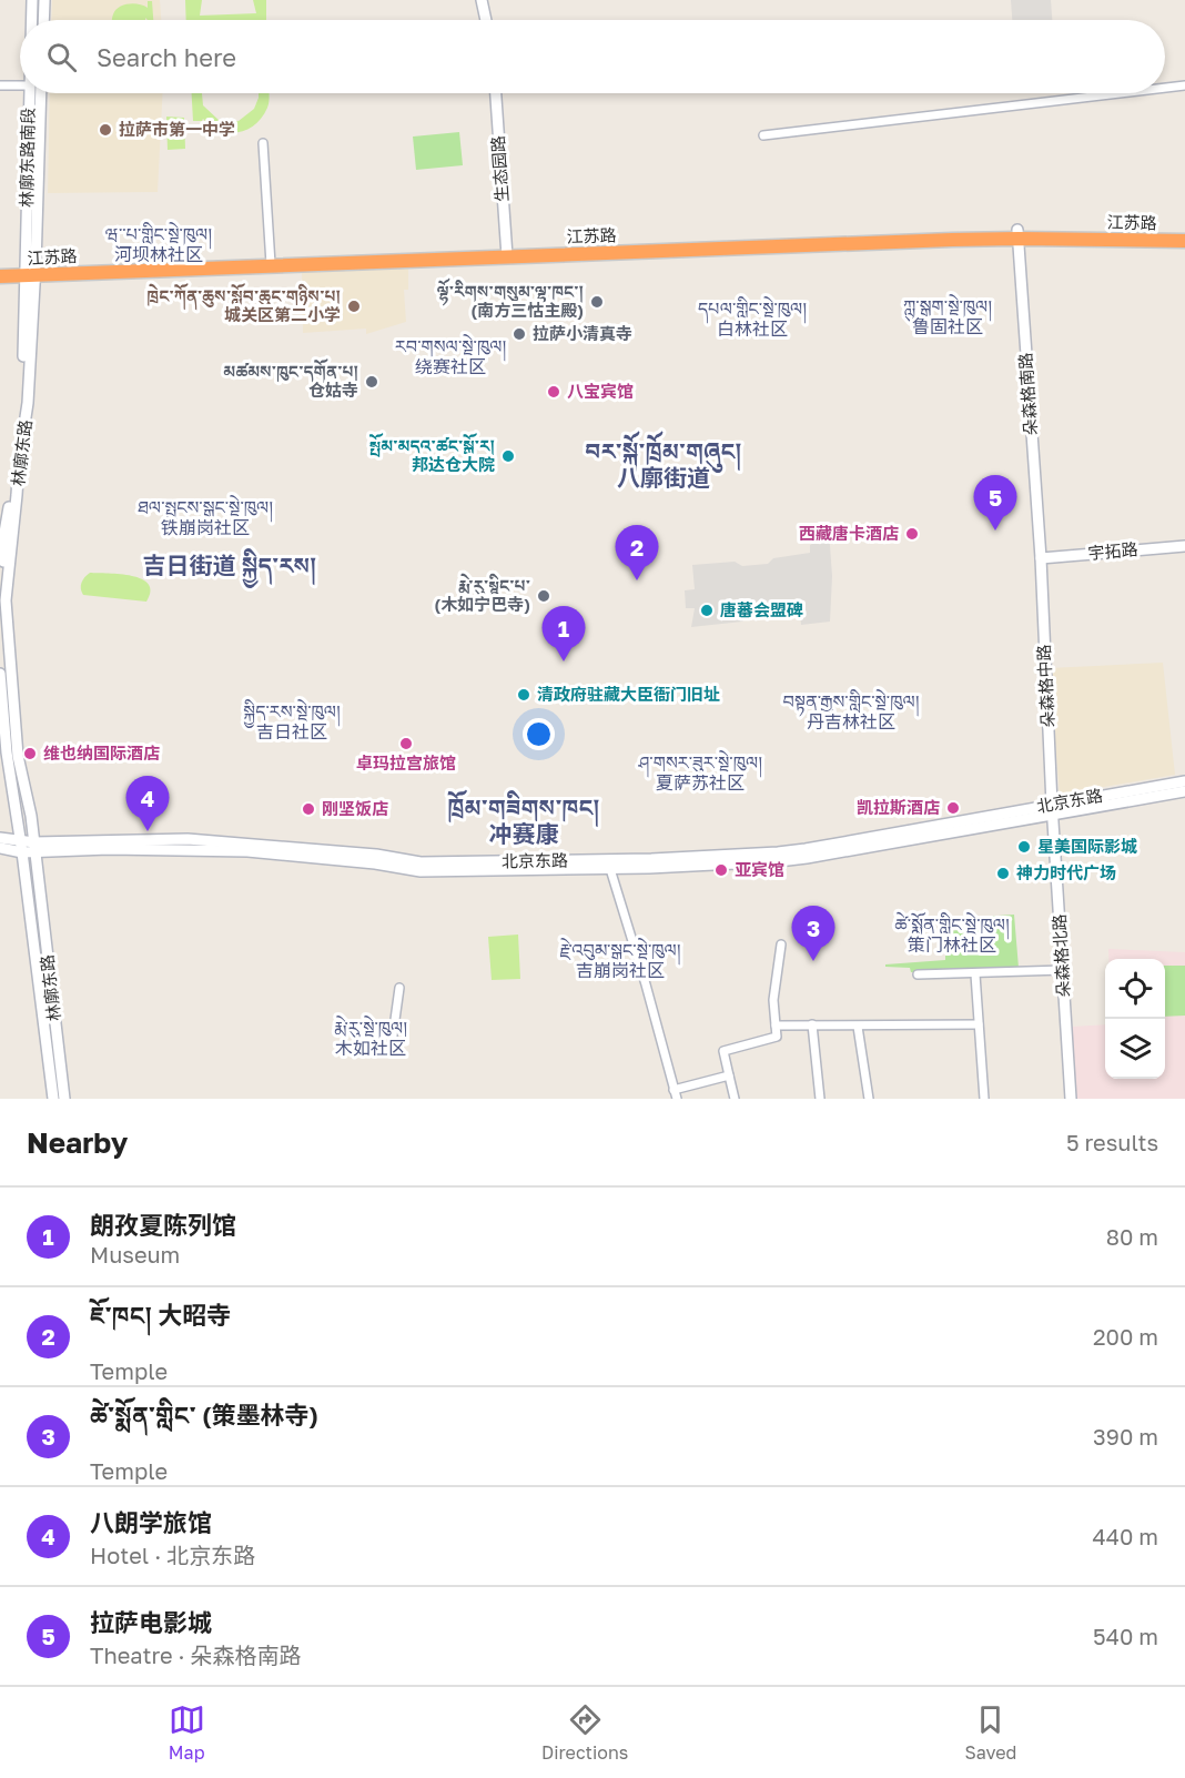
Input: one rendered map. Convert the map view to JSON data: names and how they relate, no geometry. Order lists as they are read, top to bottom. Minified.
{"streets":{"highway":["江苏路"],"main road":["林廓东路南段","生态园路","朵森格南路","林廓东路","宇拓路","朵森格中路","北京东路","朵森格北路"]},"crossings":[["林廓东路南段","江苏路"],["林廓东路南段","林廓东路"],["生态园路","江苏路"],["江苏路","朵森格南路"],["江苏路","林廓东路"],["朵森格南路","宇拓路"],["朵森格南路","朵森格中路"],["林廓东路","北京东路"],["宇拓路","朵森格中路"],["朵森格中路","北京东路"],["朵森格中路","朵森格北路"],["北京东路","朵森格北路"]],"districts":["ཝ་་པ་གླིང་སྡེ་ཁུལ། 河坝林社区","ཀླུ་སྒུག་སྡེ་ཁུལ། 鲁固社区","དཔལ་གླིང་སྡེ་ཁུལ། 白林社区","རབ་གསལ་སྡེ་ཁུལ། 绕赛社区","བར་སྐོ་ཁྲོམ་གཞུང། 八廓街道","ཐལ་སྤུངས་སྒང་སྡེ་ཁུལ། 铁崩岗社区","吉日街道 སྐྱིད་རས།","བསྟན་རྒྱས་གླིང་སྡེ་ཁུལ། 丹吉林社区","སྐྱིད་རས་སྡེ་ཁུལ། 吉日社区","ཤ་གསར་ཟུར་སྡེ་ཁུལ། 夏萨苏社区","ཁྲོམ་གཟིགས་ཁང། 冲赛康","ཚེ་སྨོན་གླིང་སྡེ་ཁུལ། 策门林社区","རྗེ་འབུམ་སྒང་སྡེ་ཁུལ། 吉崩岗社区","རྨེ་རུ་སྡེ་ཁུལ། 木如社区"],"places":["拉萨市第一中学","ལྷོ་རིགས་གསུམ་ལྷ་ཁང་། (南方三怙主殿)","ཁྲེང་ཀོན་ཆུས་སློབ་ཆུང་གཉིས་པ། 城关区第二小学","拉萨小清真寺","མཚམས་ཁུང་དགོན་པ། 仓姑寺","八宝宾馆","སྤོམ་མདའ་ཚང་སྒོ་ར། 邦达仓大院","西藏唐卡酒店","རྨེ་རུ་སྙིང་པ་ (木如宁巴寺)","唐蕃会盟碑","清政府驻藏大臣衙门旧址","卓玛拉宫旅馆","维也纳国际酒店","凯拉斯酒店","刚坚饭店","星美国际影城","亚宾馆","神力时代广场"],"page":{"search":"Search here","pins":["5","2","1","4","3"],"heading":["Nearby","5 results"],"list":[{"mark":"1","name":"朗孜夏陈列馆","note":"Museum","value":"80 m"},{"mark":"2","name":"ཇོ་ཁང། 大昭寺","note":"Temple","value":"200 m"},{"mark":"3","name":"ཚེ་སྨོན་གླིང་ (策墨林寺)","note":"Temple","value":"390 m"},{"mark":"4","name":"八朗学旅馆","note":"Hotel · 北京东路","value":"440 m"},{"mark":"5","name":"拉萨电影城","note":"Theatre · 朵森格南路","value":"540 m"}],"nav":["Map","Directions","Saved"]}}
